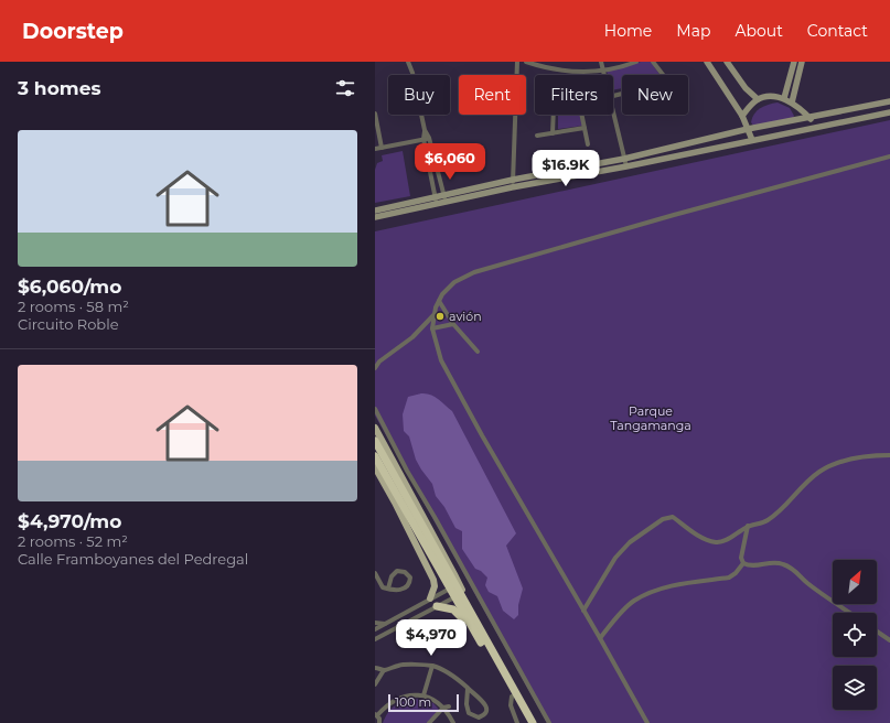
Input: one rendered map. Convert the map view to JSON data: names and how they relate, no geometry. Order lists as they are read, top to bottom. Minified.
{"parks":["Parque Tangamanga"],"places":["avión"],"scale_bar":"100 m","north":"top right","page":{"header":"Doorstep","nav":["Home","Map","About","Contact"],"heading":"3 homes","chip":["Buy","Rent","Filters","New"],"list":[{"name":"$6,060/mo","note":"2 rooms · 58 m² · Circuito Roble"},{"name":"$4,970/mo","note":"2 rooms · 52 m² · Calle Framboyanes del Pedregal"}],"price":["$6,060","$16.9K","$4,970"],"scale":"100 m"}}
